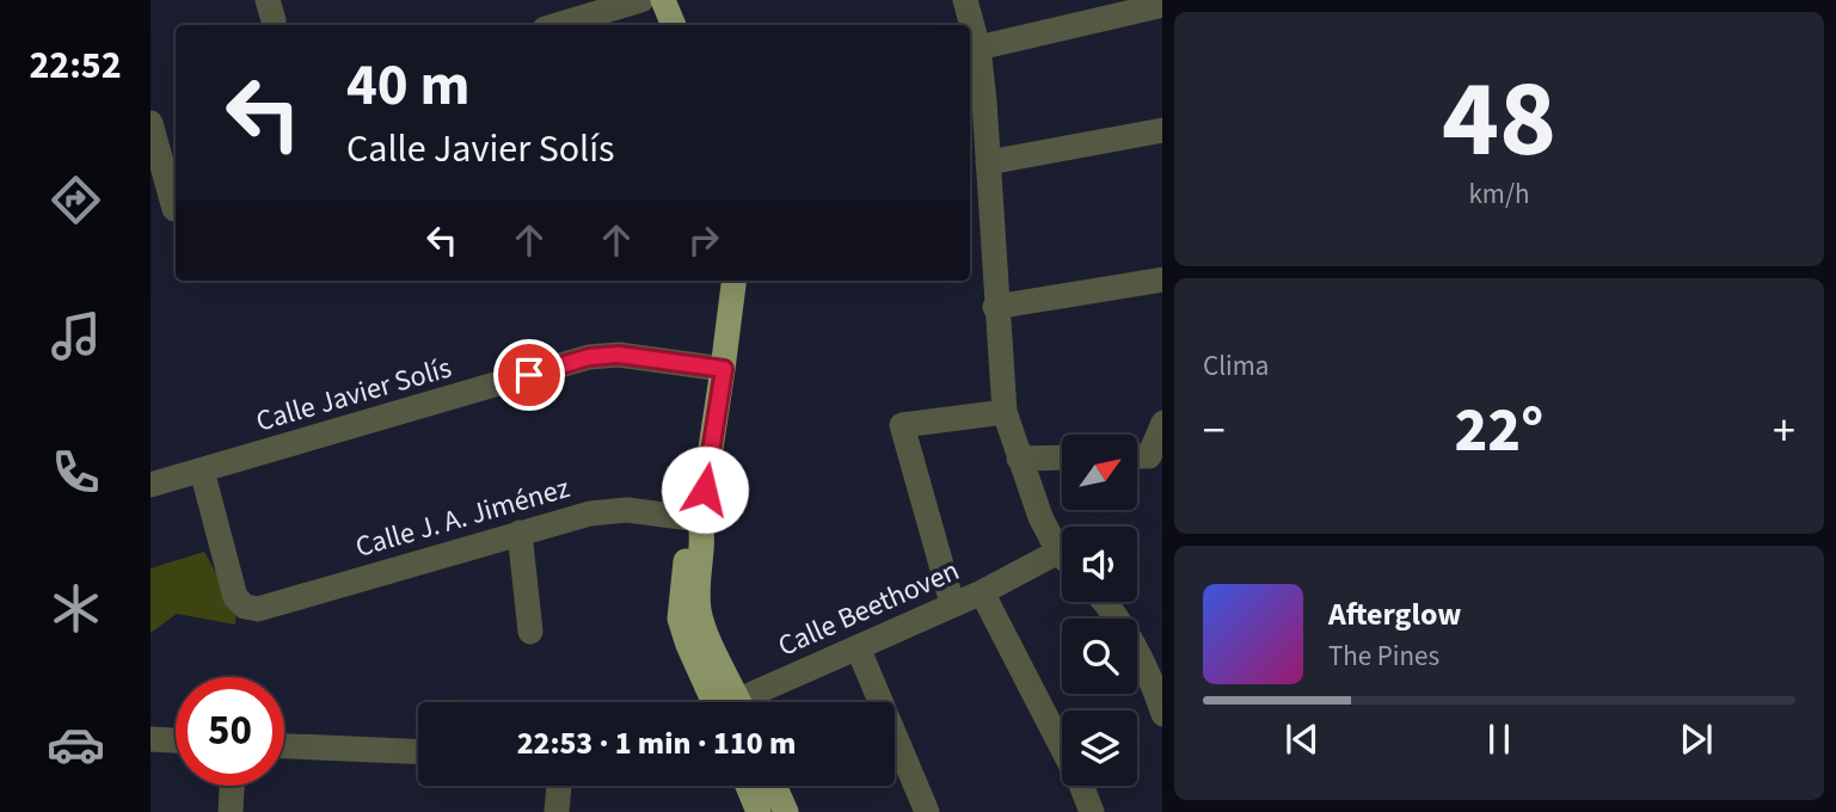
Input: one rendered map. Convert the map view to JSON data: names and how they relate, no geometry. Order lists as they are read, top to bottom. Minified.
{"streets":{"street":["Calle Javier Solís","Calle J. A. Jiménez","Calle Beethoven"]},"crossings":[["Calle Javier Solís","Calle J. A. Jiménez"]],"north":"top right","page":{"tabs":"22:52","tile":[["48","km/h"],"Clima"],"turn":["40 m","Calle Javier Solís"],"heat":["−","22°","+"],"song":["Afterglow","The Pines"],"limit":"50","trip":"22:53 · 1 min · 110 m"}}
